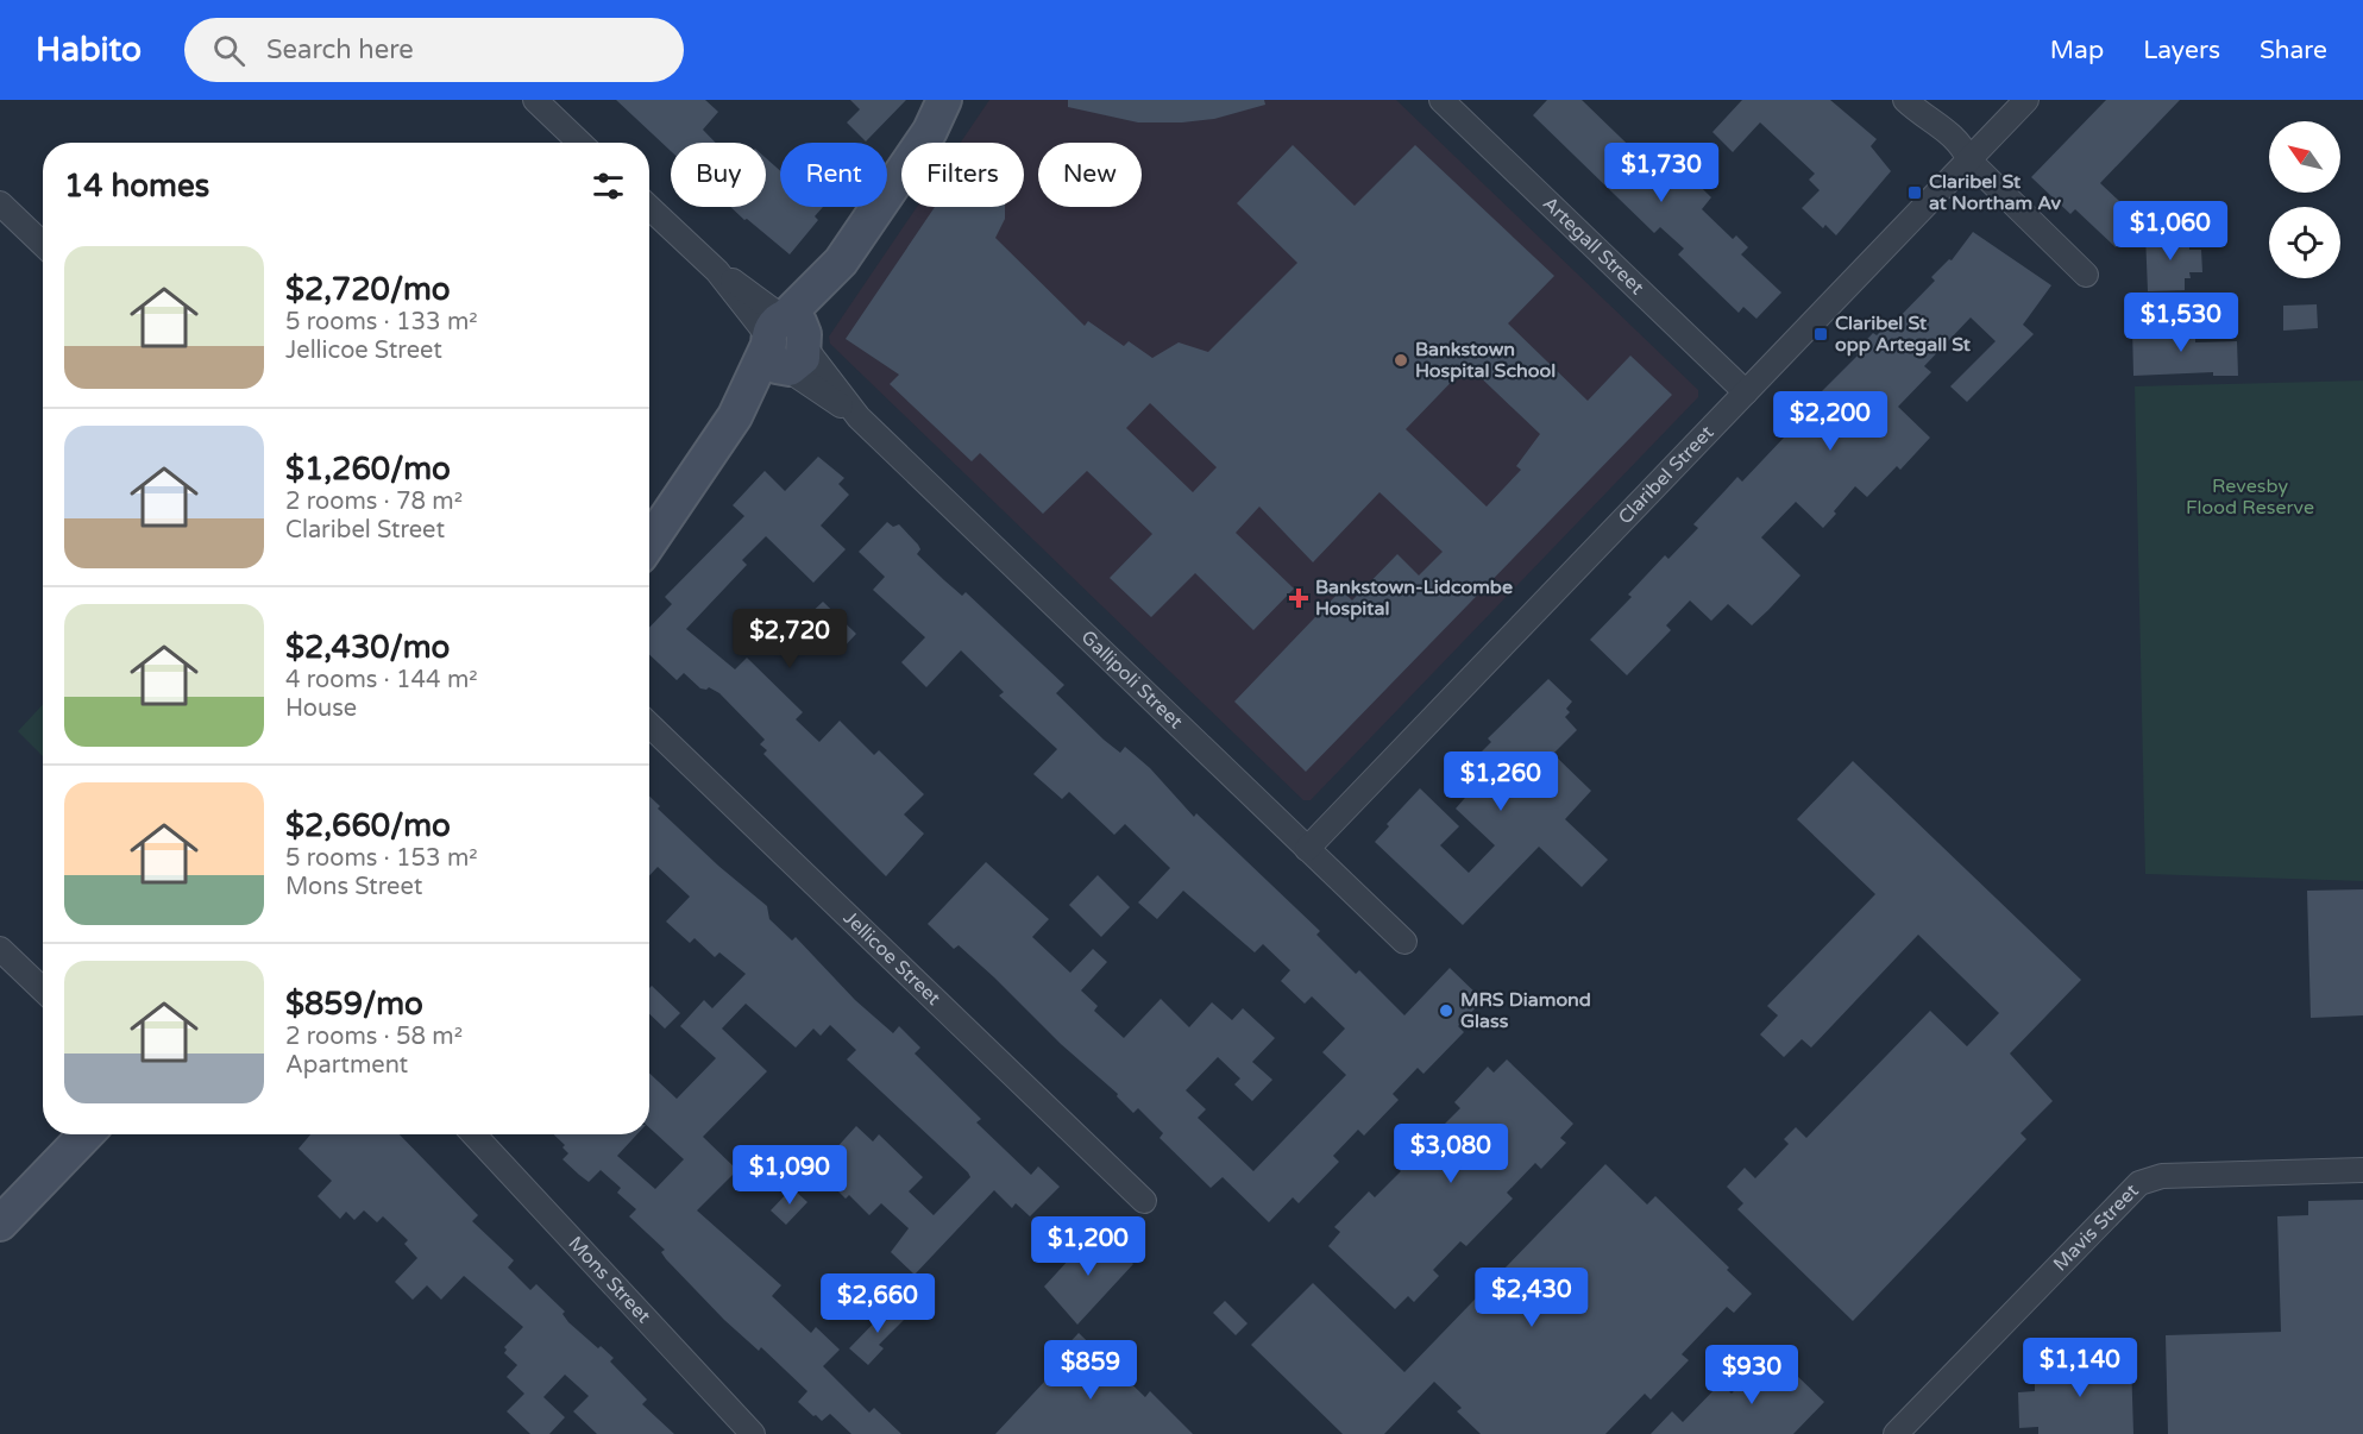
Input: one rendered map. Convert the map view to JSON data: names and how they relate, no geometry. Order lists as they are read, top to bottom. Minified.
{"streets":{"street":["Artegall Street","Claribel Street","Gallipoli Street","Jellicoe Street","Mavis Street","Mons Street"]},"crossings":[["Artegall Street","Claribel Street"],["Claribel Street","Gallipoli Street"]],"parks":["Revesby Flood Reserve"],"places":{"transit":["Claribel St at Northam Av","Claribel St opp Artegall St"],"other":["Bankstown Hospital School","MRS Diamond Glass"],"health":["Bankstown-Lidcombe Hospital"]},"north":"top left","page":{"header":"Habito","search":"Search here","nav":["Map","Layers","Share"],"price":["$1,730","$1,060","$1,530","$2,200","$2,720","$1,260","$3,080","$1,090","$1,200","$2,430","$2,660","$1,140","$859","$930"],"chip":["Buy","Rent","Filters","New"],"heading":"14 homes","list":[{"name":"$2,720/mo","note":"5 rooms · 133 m² · Jellicoe Street"},{"name":"$1,260/mo","note":"2 rooms · 78 m² · Claribel Street"},{"name":"$2,430/mo","note":"4 rooms · 144 m² · House"},{"name":"$2,660/mo","note":"5 rooms · 153 m² · Mons Street"},{"name":"$859/mo","note":"2 rooms · 58 m² · Apartment"}]}}
